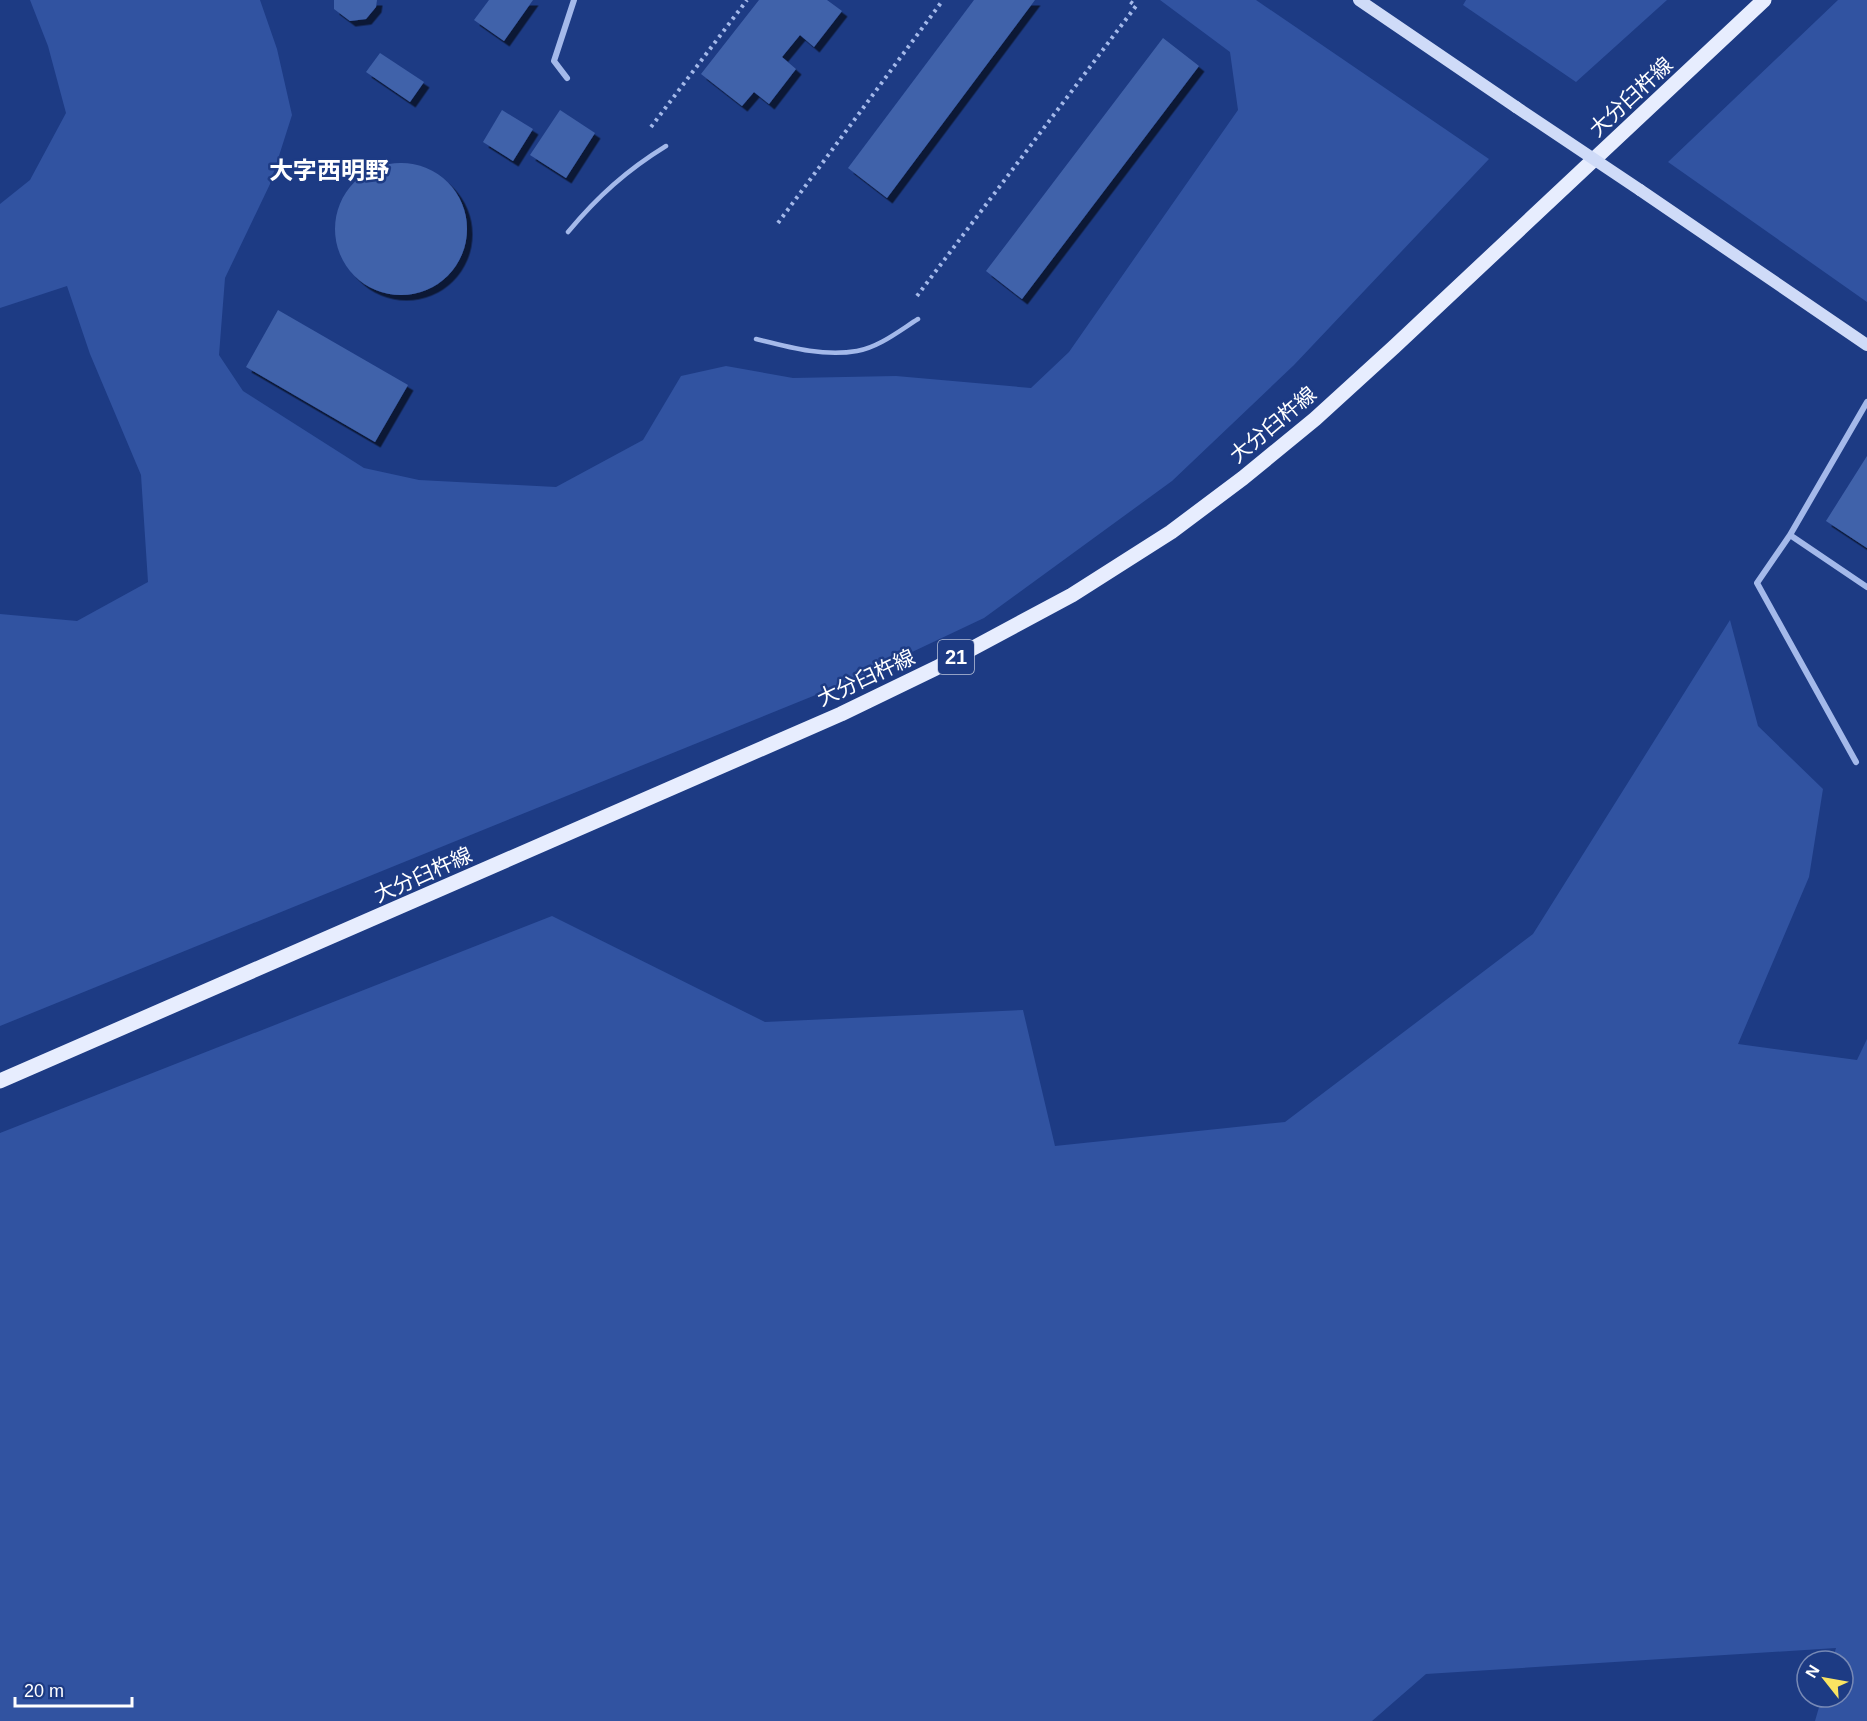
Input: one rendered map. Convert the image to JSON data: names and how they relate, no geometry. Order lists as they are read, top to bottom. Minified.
{"streets":{"main road":["大分臼杵線","21"]},"districts":["大字西明野"],"scale_bar":"20 m","north":"top left"}
